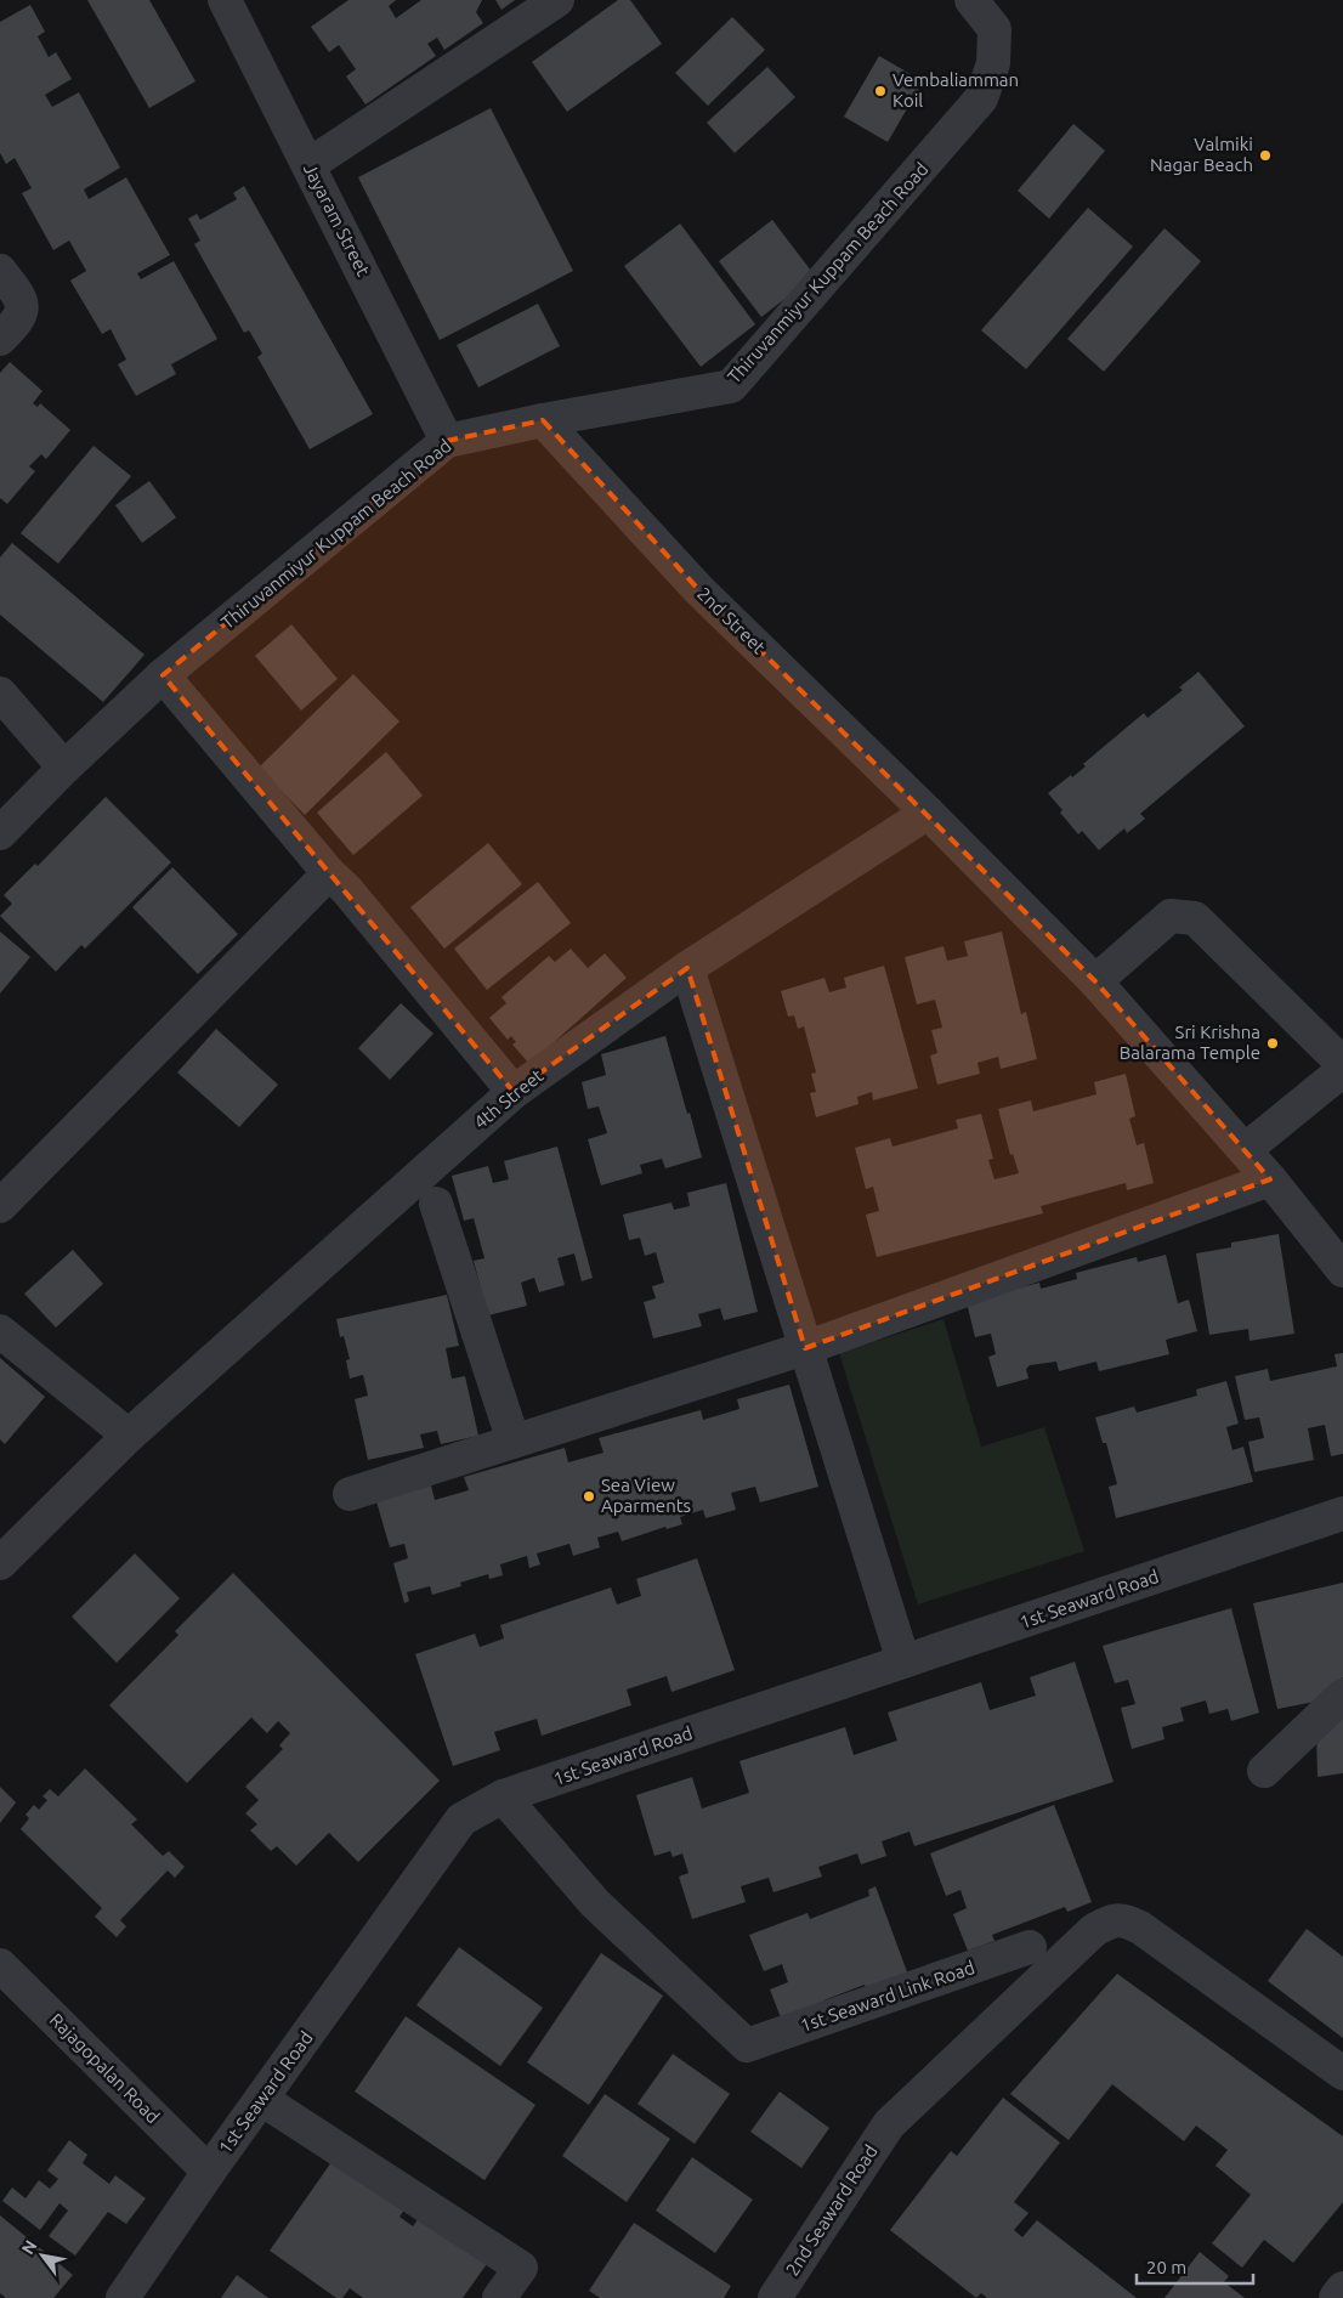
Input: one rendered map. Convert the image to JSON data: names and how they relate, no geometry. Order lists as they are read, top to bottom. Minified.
{"streets":{"street":["Jayaram Street","Thiruvanmiyur Kuppam Beach Road","2nd Street","4th Street","1st Seaward Road","1st Seaward Link Road","Rajagopalan Road","2nd Seaward Road"]},"crossings":[["Jayaram Street","Thiruvanmiyur Kuppam Beach Road"],["Thiruvanmiyur Kuppam Beach Road","2nd Street"],["2nd Street","4th Street"],["1st Seaward Road","1st Seaward Link Road"],["1st Seaward Road","Rajagopalan Road"]],"places":["Vembaliamman Koil","Valmiki Nagar Beach","Sri Krishna Balarama Temple","Sea View Aparments"],"scale_bar":"20 m","north":"top left"}
